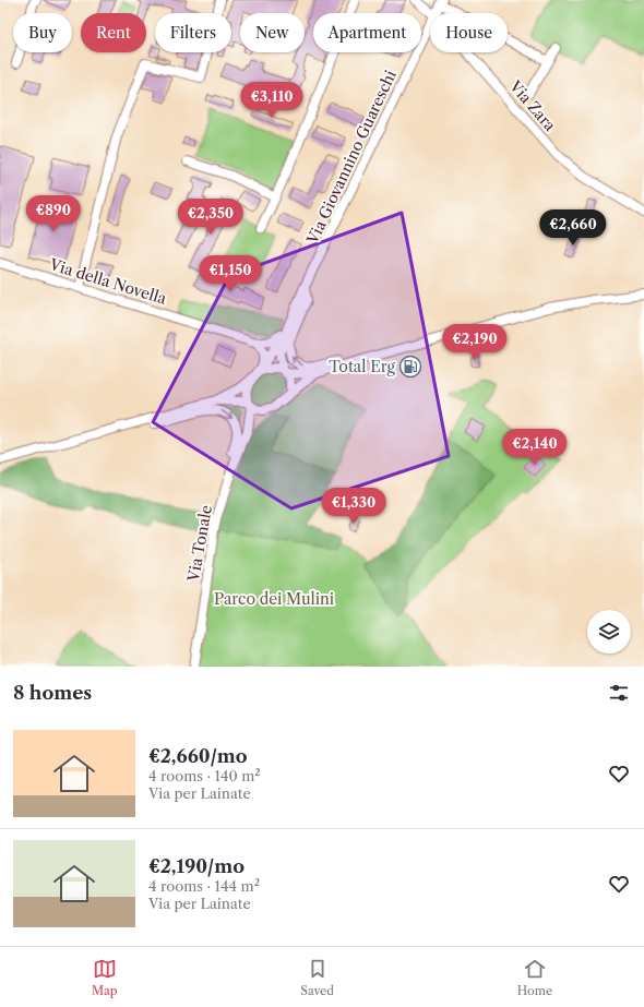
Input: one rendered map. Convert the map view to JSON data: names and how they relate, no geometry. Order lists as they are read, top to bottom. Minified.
{"streets":{"street":["Via Zara","Via Giovannino Guareschi","Via della Novella","Via Tonale"]},"parks":["Parco dei Mulini"],"places":{"fuel station":["Total Erg"]},"page":{"chip":["Buy","Rent","Filters","New","Apartment","House"],"price":["€3,110","€890","€2,350","€2,660","€1,150","€2,190","€2,140","€1,330"],"heading":"8 homes","list":[{"name":"€2,660/mo","note":"4 rooms · 140 m² · Via per Lainate"},{"name":"€2,190/mo","note":"4 rooms · 144 m² · Via per Lainate"}],"tabs":["Map","Saved","Home"]}}
